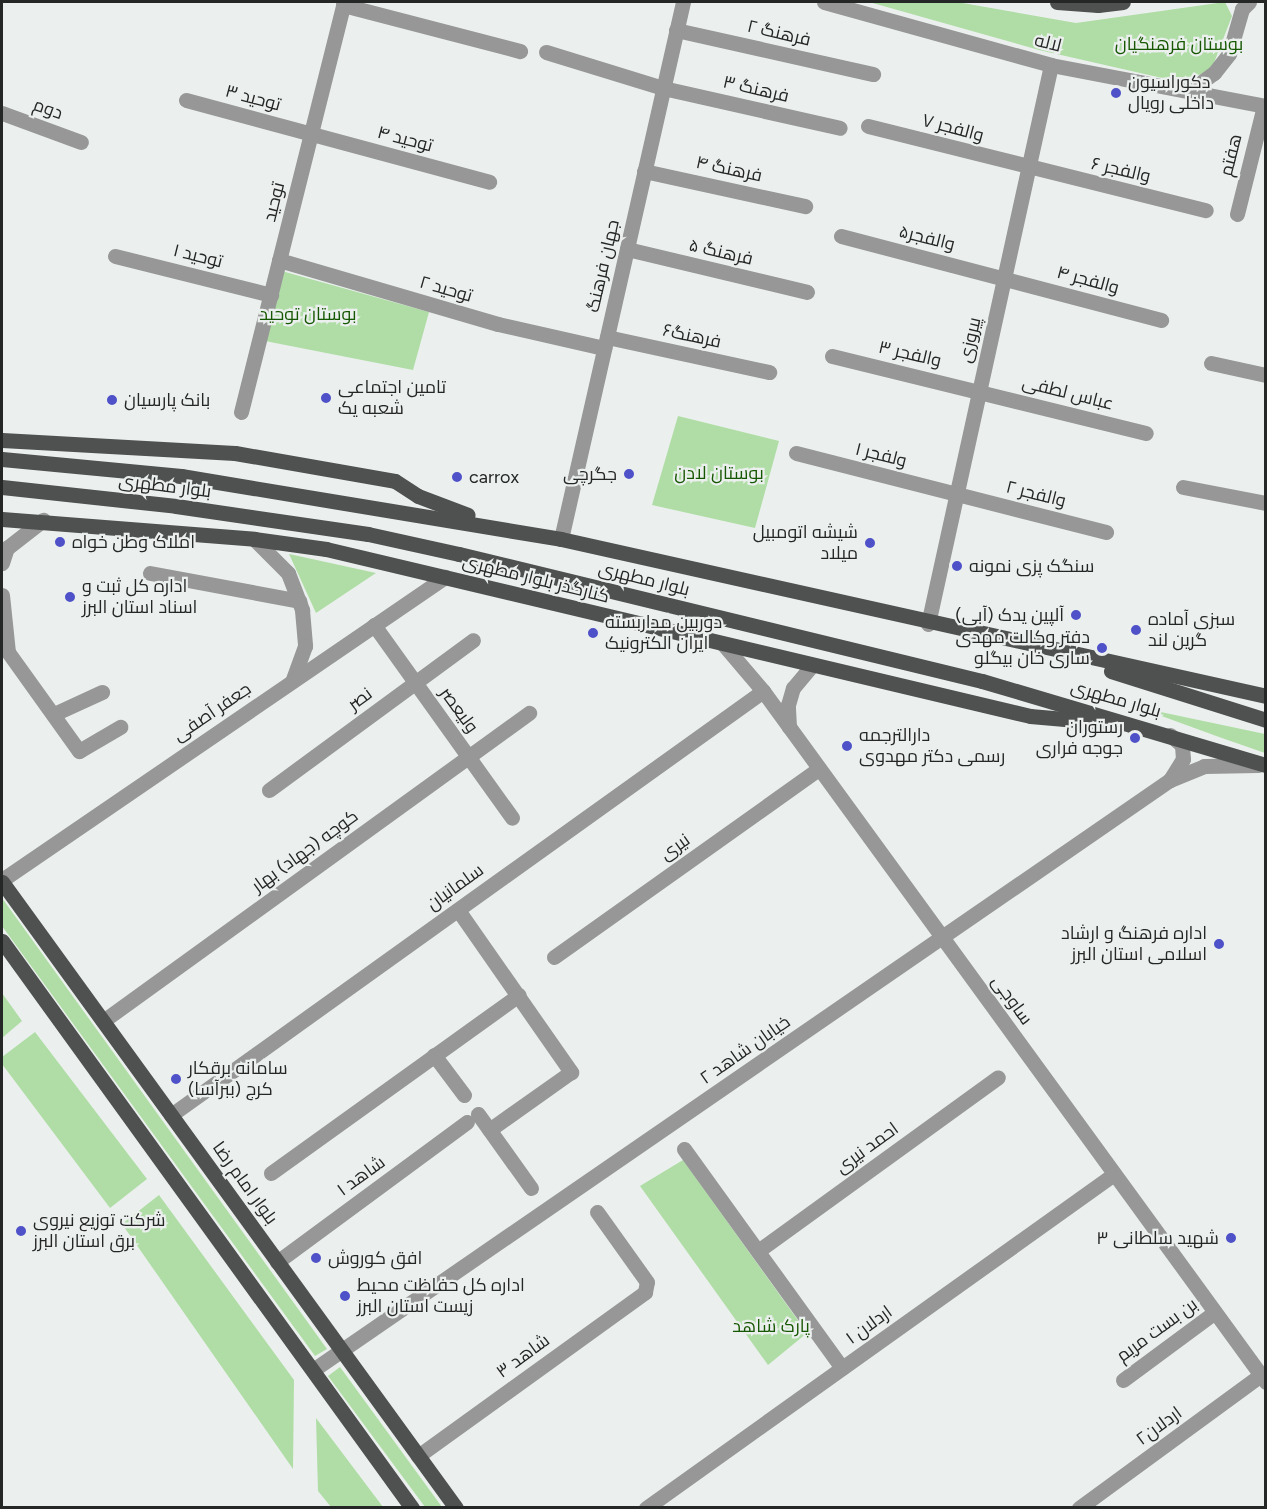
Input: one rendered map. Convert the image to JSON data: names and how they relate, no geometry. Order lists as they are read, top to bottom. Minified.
{"streets":{"main road":["بلوار مطهری","کنارگذر بلوار مطهری","بلوار امام رضا"],"street":["فرهنگ ۲","لاله","فرهنگ ۳","توحید ۳","دوم","والفجر ۷","توحید ۴","هفتم","فرهنگ ۴","والفجر ۶","توحید","والفجر۵","فرهنگ ۵","توحید ۱","جهان فرهنگ","والفجر ۴","توحید ۲","فرهنگ۶","پیروزی","والفجر ۳","عباس لطفی","ولفجر ۱","والفجر ۲","نصر","ولیعصر","جعفر آصفی","نیری","کوچه (جهاد) بهار","سلمانیان","ساوجی","خیابان شاهد ۲","احمد نیری","شاهد ۱","اردلان ۱","بن بست مریم","شاهد ۳","اردلان۲"]},"crossings":[["فرهنگ ۲","جهان فرهنگ"],["لاله","هفتم"],["لاله","پیروزی"],["فرهنگ ۳","جهان فرهنگ"],["توحید ۳","توحید ۴"],["توحید ۳","توحید"],["والفجر ۷","والفجر ۶"],["والفجر ۷","پیروزی"],["توحید ۴","توحید"],["فرهنگ ۴","جهان فرهنگ"],["والفجر ۶","پیروزی"],["توحید","توحید ۱"],["توحید","توحید ۲"],["والفجر۵","والفجر ۴"],["والفجر۵","پیروزی"],["فرهنگ ۵","جهان فرهنگ"],["جهان فرهنگ","توحید ۲"],["جهان فرهنگ","فرهنگ۶"],["جهان فرهنگ","بلوار مطهری"],["والفجر ۴","پیروزی"],["توحید ۲","فرهنگ۶"],["پیروزی","والفجر ۳"],["پیروزی","عباس لطفی"],["پیروزی","ولفجر ۱"],["پیروزی","بلوار مطهری"],["پیروزی","والفجر ۲"],["والفجر ۳","عباس لطفی"],["ولفجر ۱","والفجر ۲"],["بلوار مطهری","کنارگذر بلوار مطهری"],["بلوار مطهری","خیابان شاهد ۲"],["کنارگذر بلوار مطهری","جعفر آصفی"],["کنارگذر بلوار مطهری","ساوجی"],["نصر","ولیعصر"],["ولیعصر","جعفر آصفی"],["ولیعصر","کوچه (جهاد) بهار"],["جعفر آصفی","بلوار امام رضا"],["نیری","ساوجی"],["کوچه (جهاد) بهار","بلوار امام رضا"],["سلمانیان","ساوجی"],["سلمانیان","بلوار امام رضا"],["ساوجی","خیابان شاهد ۲"],["ساوجی","اردلان ۱"],["ساوجی","بن بست مریم"],["ساوجی","اردلان۲"],["خیابان شاهد ۲","بلوار امام رضا"],["شاهد ۱","بلوار امام رضا"],["بلوار امام رضا","شاهد ۳"]],"parks":["بوستان فرهنگیان","بوستان توحید","بوستان لادن","پارک شاهد"],"places":["دکوراسیون داخلی رویال","تامین اجتماعی شعبه یک","بانک پارسیان","جگرچی","carrox","املاک وطن خواه","شیشه اتومبیل میلاد","سنگک پزی نمونه","اداره کل ثبت و اسناد استان البرز","آلپین یدک (آبی)","سبزی آماده گرین لند","دوربین مداربسته ایران الکترونیک","دفتر وکالت مهدی ساری خان بیگلو","رستوران جوجه فراری","دارالترجمه رسمی دکتر مهدوی","اداره فرهنگ و ارشاد اسلامی استان البرز","سامانه برقکار کرج (ببرآسا)","شرکت توزیع نیروی برق استان البرز","شهید سلطانی ۳","افق کوروش","اداره کل حفاظت محیط زیست استان البرز"]}
